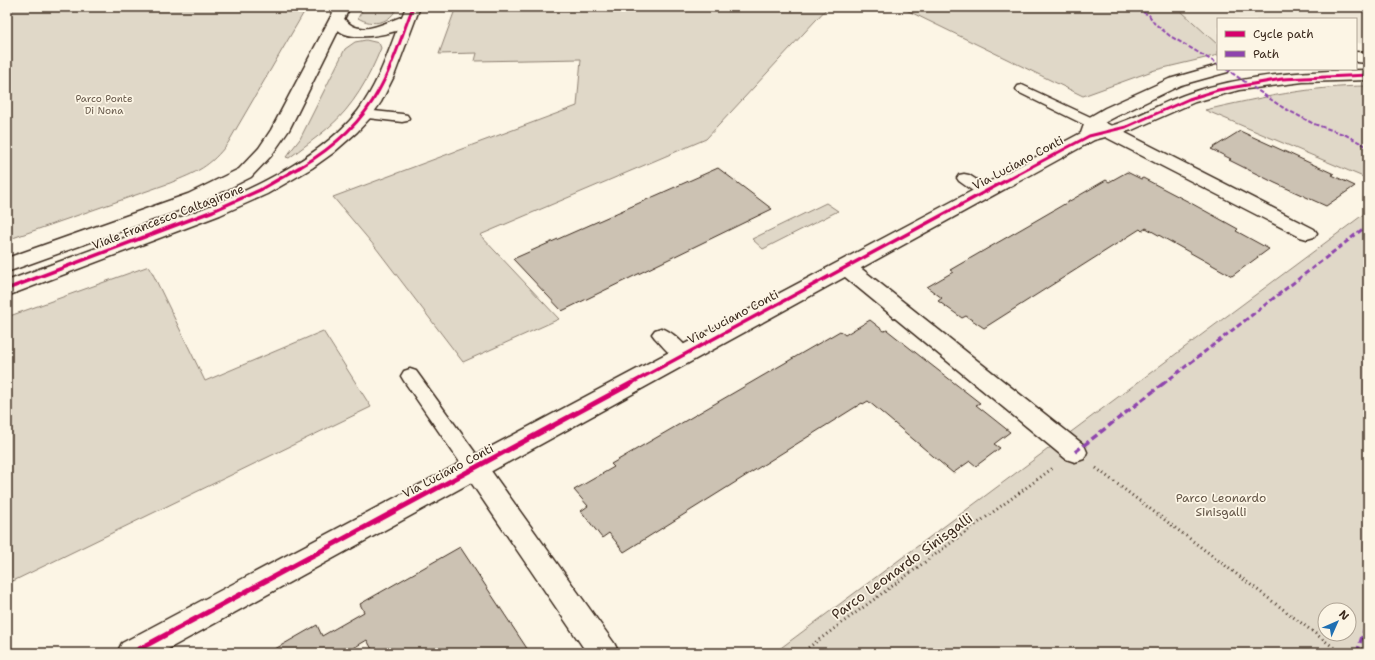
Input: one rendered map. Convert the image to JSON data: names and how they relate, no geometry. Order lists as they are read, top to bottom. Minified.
{"streets":{"street":["Via Luciano Conti","Viale Francesco Caltagirone"],"path":["Parco Leonardo Sinisgalli"]},"parks":["Parco Ponte Di Nona","Parco Leonardo Sinisgalli"],"legend":["Cycle path","Path"],"north":"top right"}
